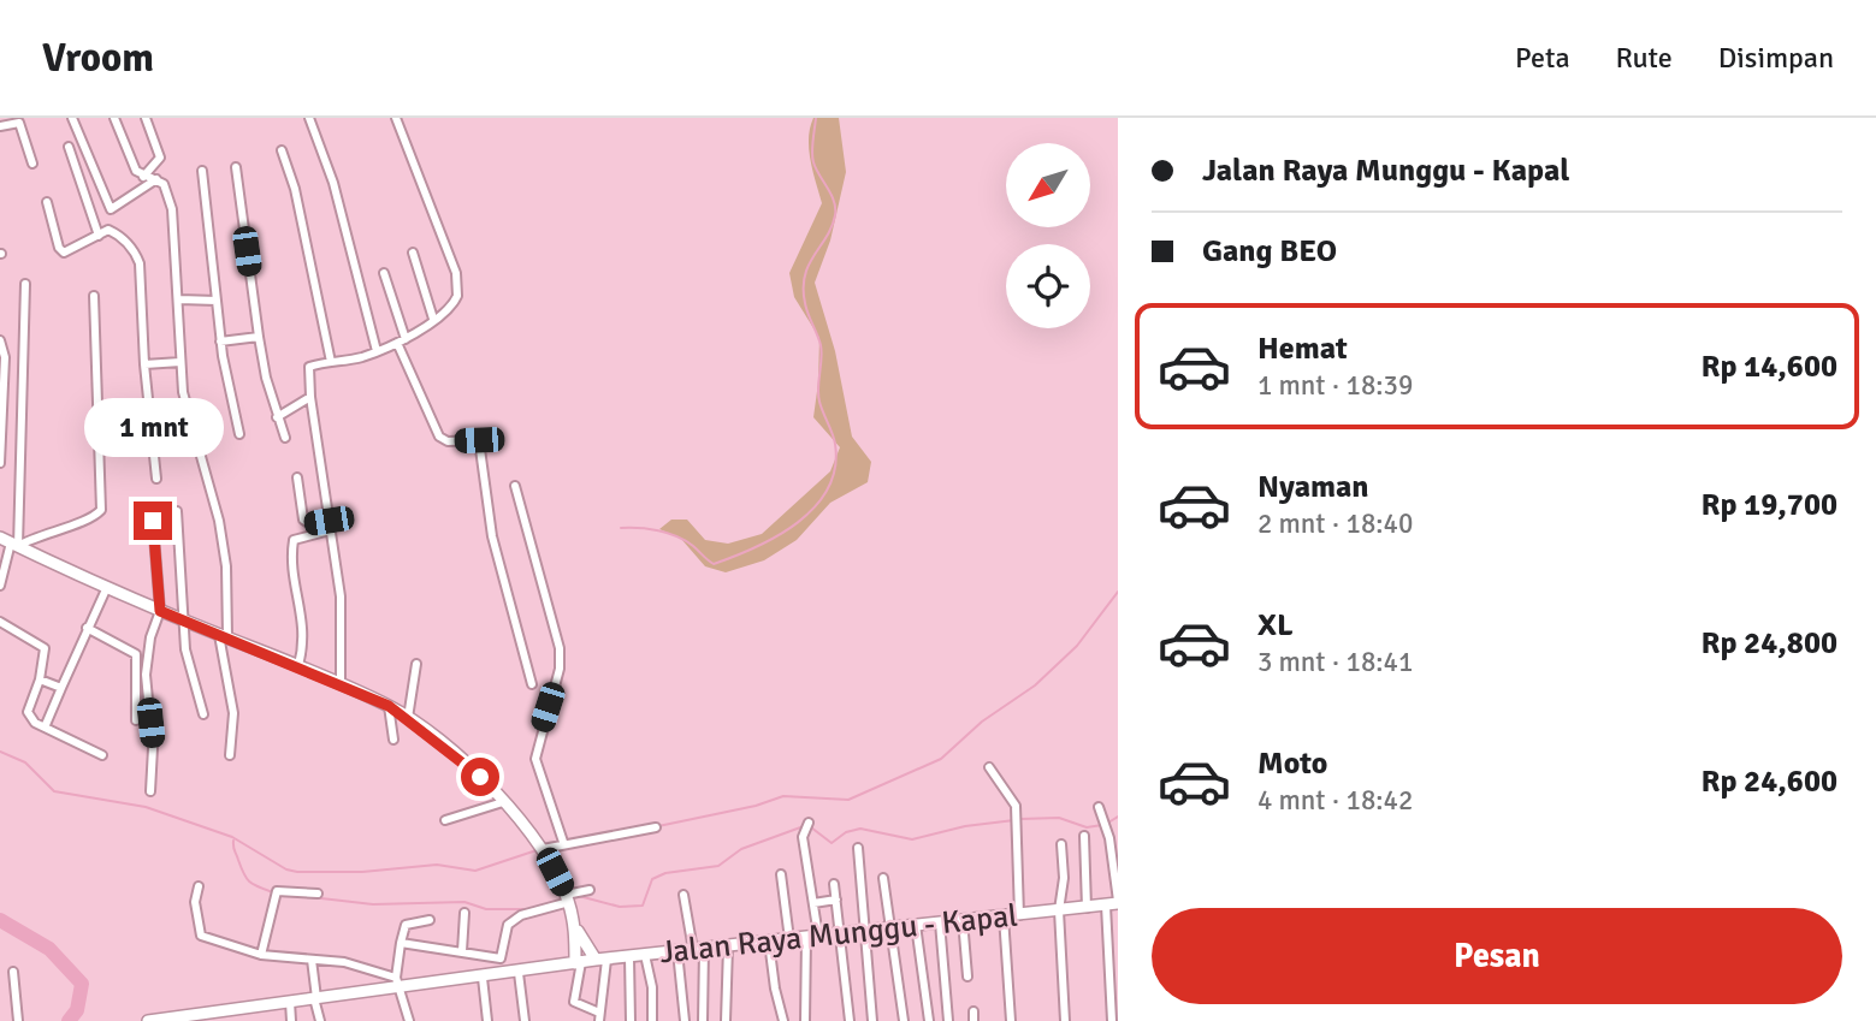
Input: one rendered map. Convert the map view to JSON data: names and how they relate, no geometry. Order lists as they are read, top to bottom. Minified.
{"streets":{"street":["Jalan Raya Munggu - Kapal"]},"north":"bottom left","page":{"header":"Vroom","nav":["Peta","Rute","Disimpan"],"banner":["Jalan Raya Munggu - Kapal","Gang BEO"],"list":[{"name":"Hemat","note":"1 mnt · 18:39","value":"Rp 14,600"},{"name":"Nyaman","note":"2 mnt · 18:40","value":"Rp 19,700"},{"name":"XL","note":"3 mnt · 18:41","value":"Rp 24,800"},{"name":"Moto","note":"4 mnt · 18:42","value":"Rp 24,600"}],"bubble":"1 mnt","buttons":"Pesan"}}
